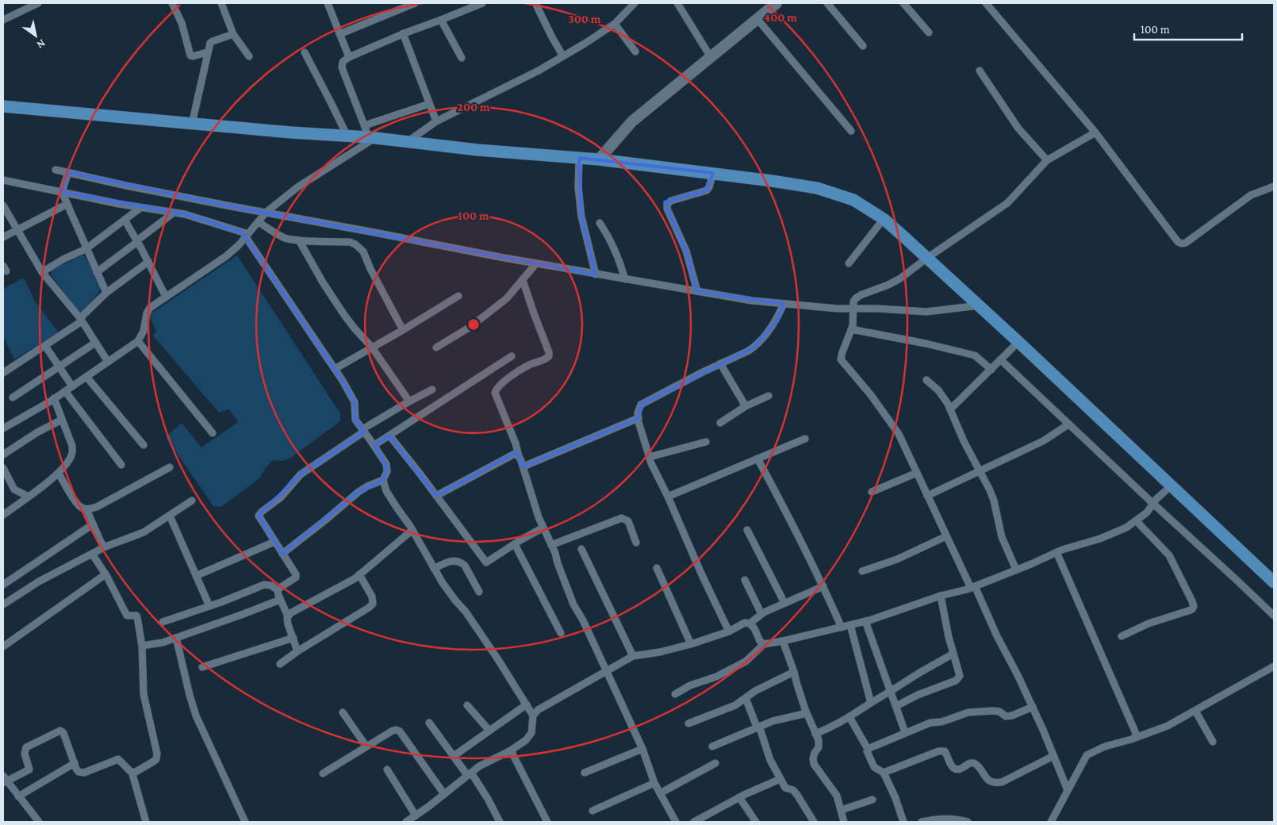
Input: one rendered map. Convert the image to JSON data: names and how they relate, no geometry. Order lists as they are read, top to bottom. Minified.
{"scale_bar":"100 m","north":"bottom right","rings":["400 m","300 m","200 m","100 m"]}
